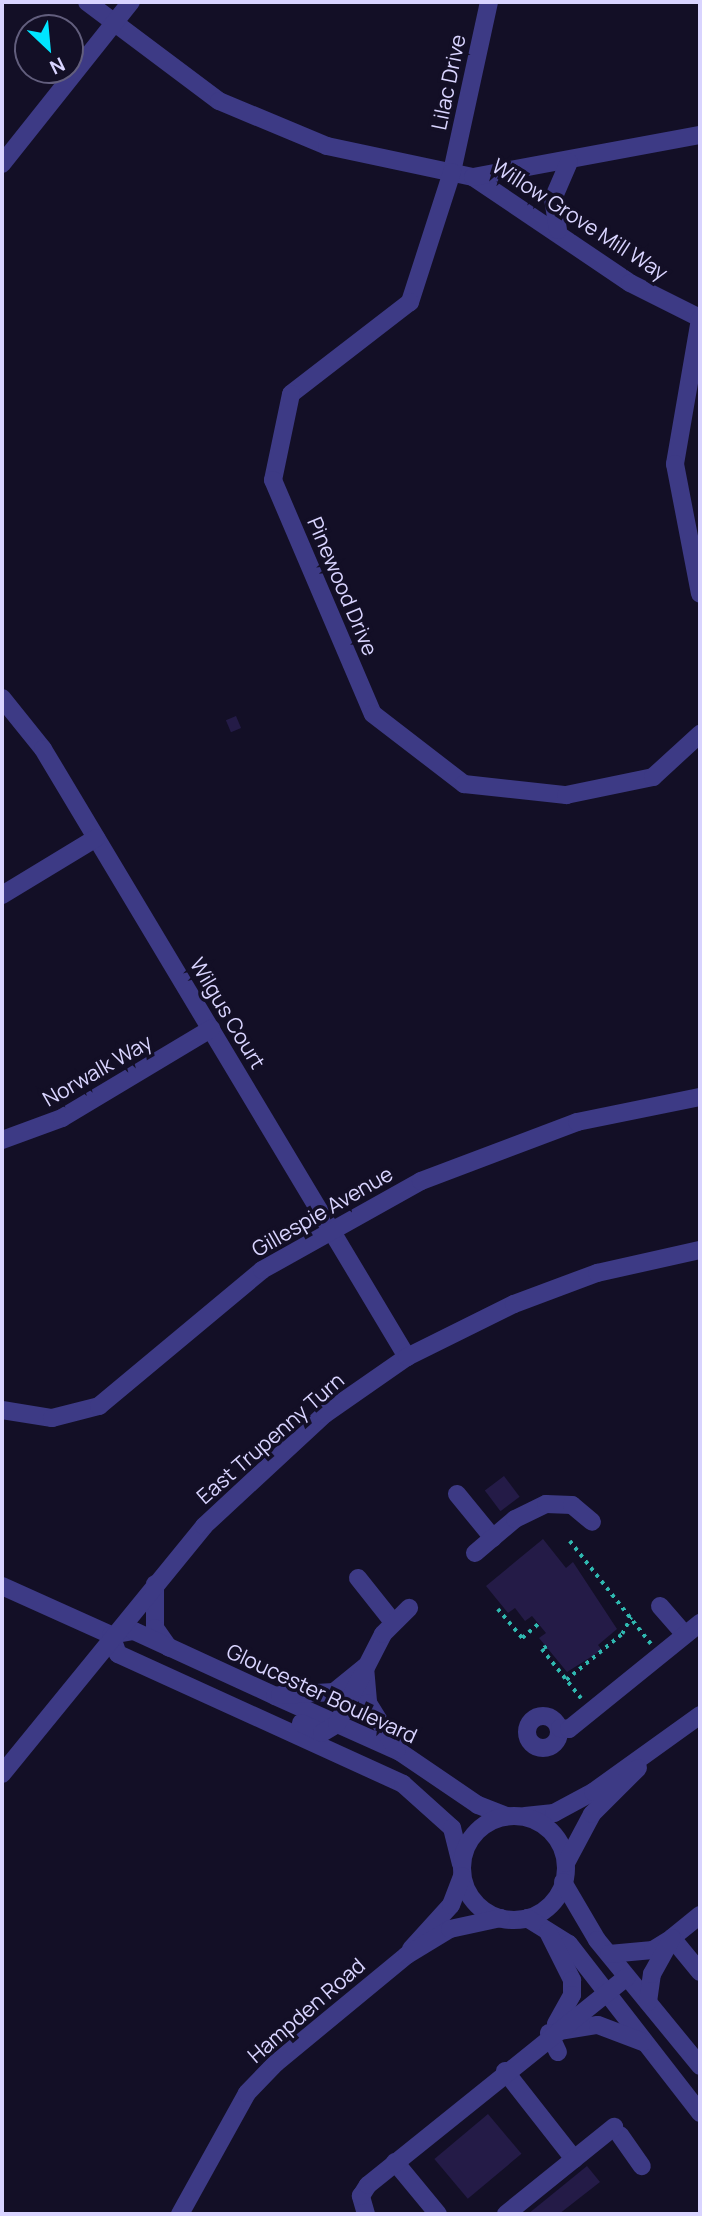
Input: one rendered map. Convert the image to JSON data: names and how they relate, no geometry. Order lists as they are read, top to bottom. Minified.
{"streets":{"street":["Lilac Drive","Willow Grove Mill Way","Pinewood Drive","Wilgus Court","Norwalk Way","Gillespie Avenue","East Trupenny Turn","Gloucester Boulevard","Hampden Road"]},"crossings":[["Lilac Drive","Willow Grove Mill Way"],["Lilac Drive","Pinewood Drive"],["Willow Grove Mill Way","Pinewood Drive"],["Wilgus Court","Norwalk Way"],["Wilgus Court","Gillespie Avenue"],["Wilgus Court","East Trupenny Turn"],["East Trupenny Turn","Gloucester Boulevard"],["Gloucester Boulevard","Hampden Road"]],"north":"bottom right"}
